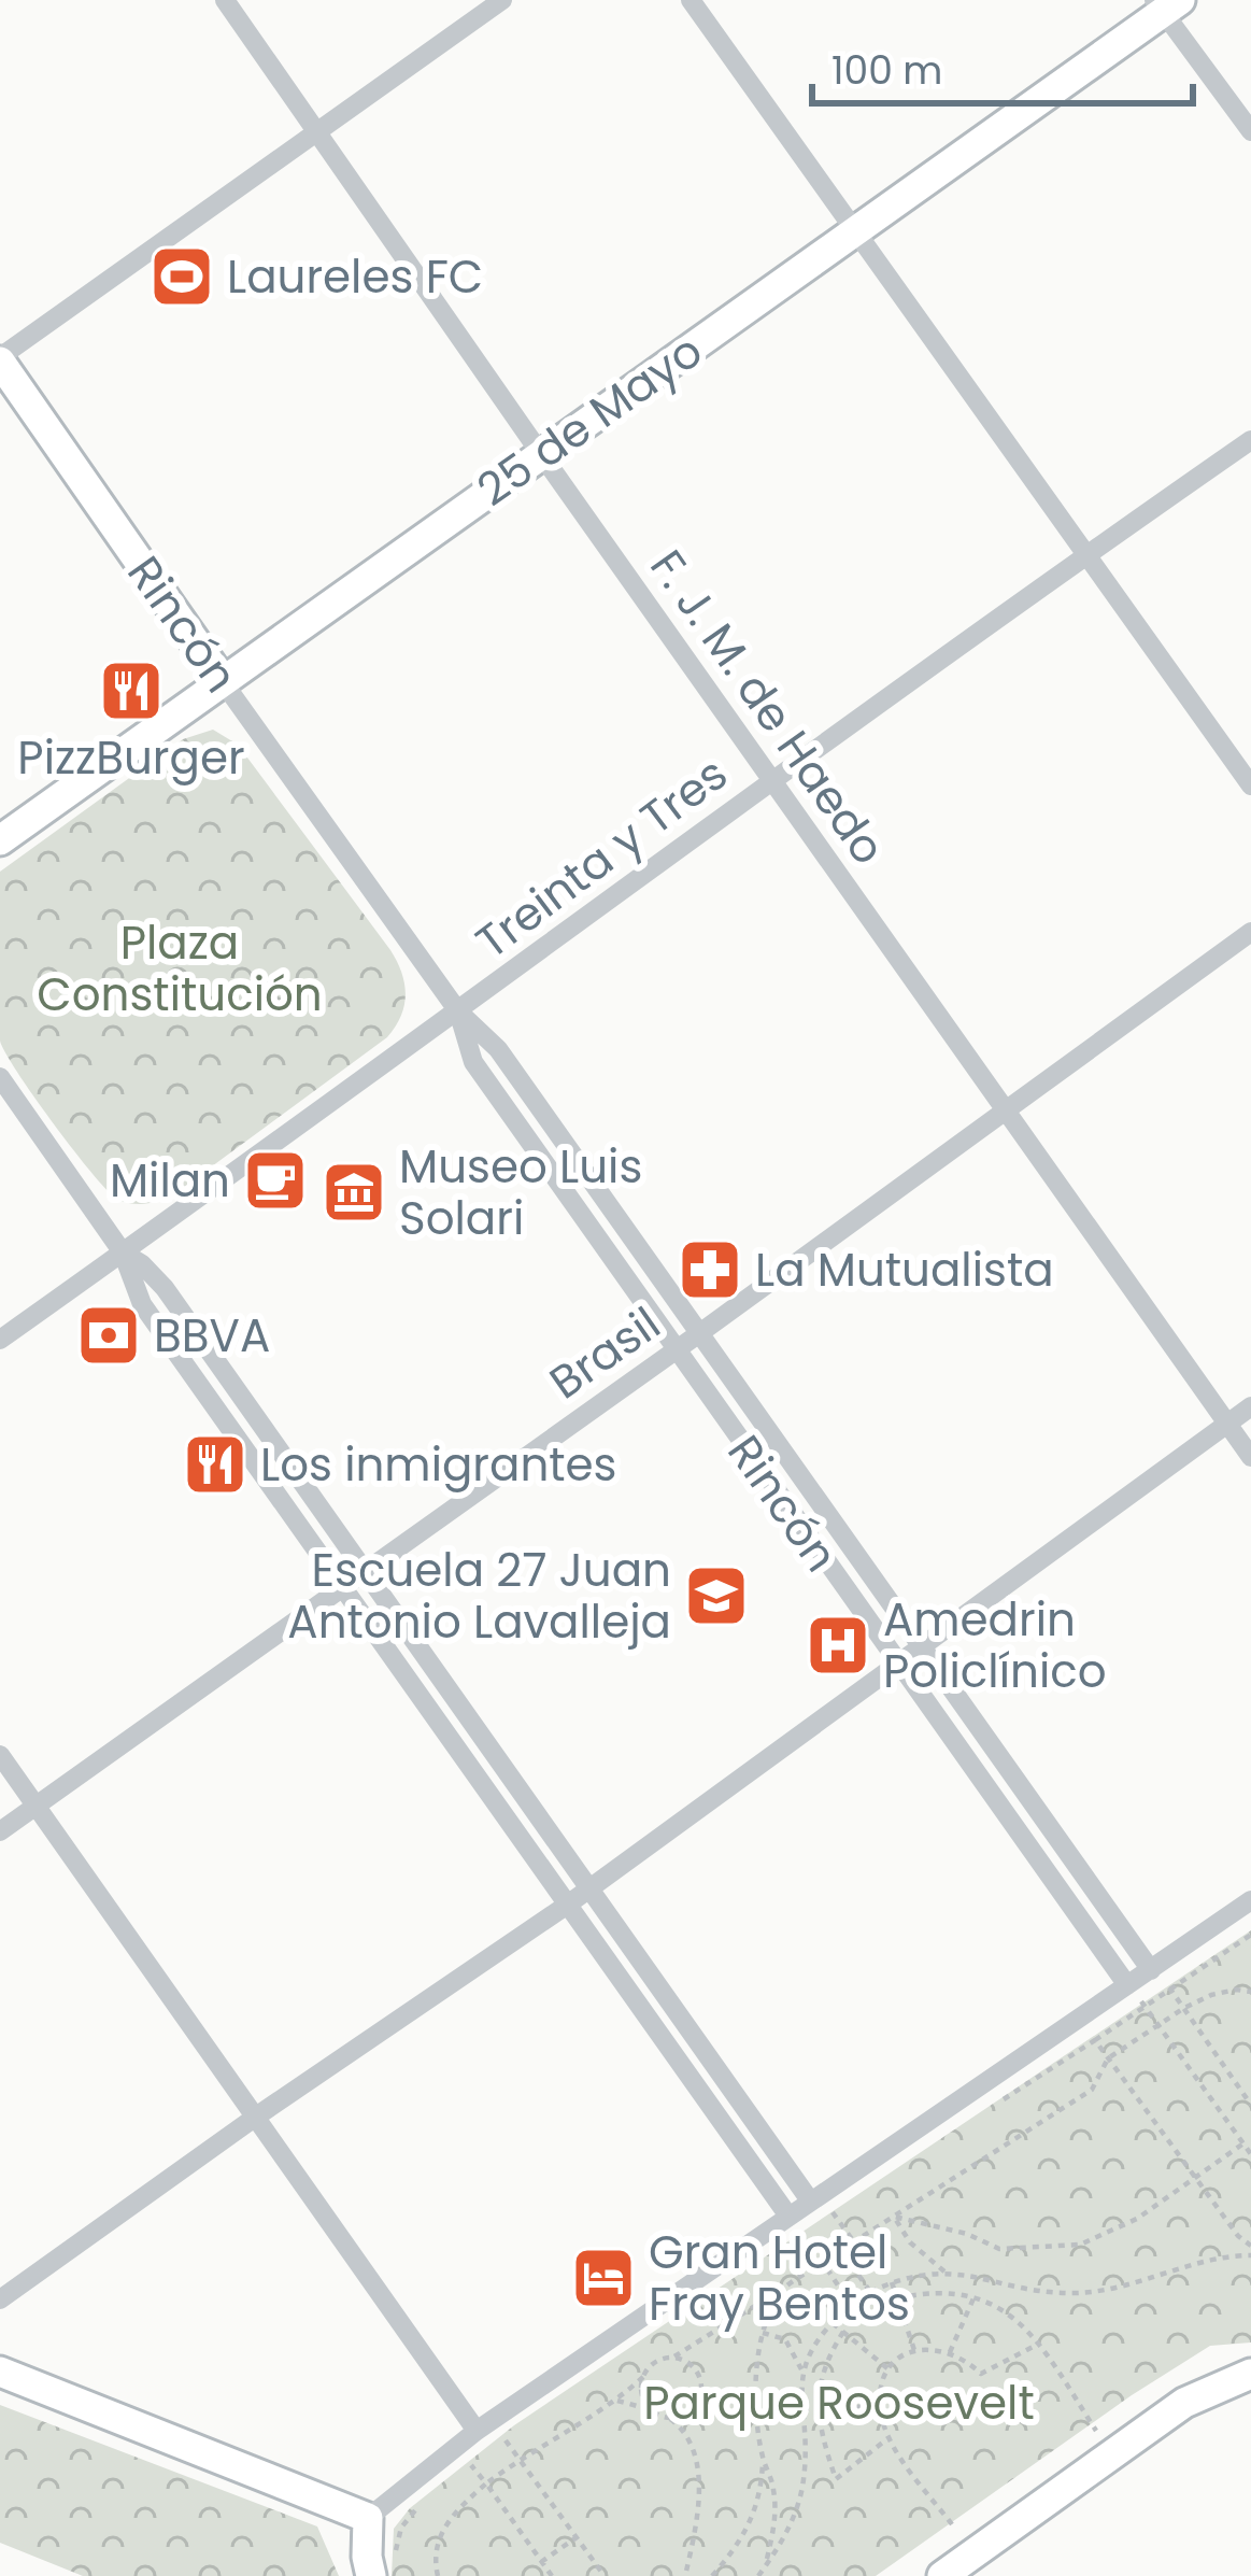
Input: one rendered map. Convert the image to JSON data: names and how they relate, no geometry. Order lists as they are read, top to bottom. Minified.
{"streets":{"street":["25 de Mayo","Rincón","F. J. M. de Haedo","Treinta y Tres","Brasil"]},"crossings":[["25 de Mayo","Rincón"],["25 de Mayo","F. J. M. de Haedo"],["Rincón","Treinta y Tres"],["Rincón","Brasil"],["F. J. M. de Haedo","Treinta y Tres"],["F. J. M. de Haedo","Brasil"]],"parks":["Plaza Constitución","Parque Roosevelt"],"places":{"sports":["Laureles FC"],"restaurant":["PizzBurger","Los inmigrantes"],"cafe":["Milan"],"museum":["Museo Luis Solari"],"pharmacy":["La Mutualista"],"bank":["BBVA"],"school or university":["Escuela 27 Juan Antonio Lavalleja"],"hospital":["Amedrin Policlínico"],"hotel":["Gran Hotel Fray Bentos"]},"scale_bar":"100 m"}
